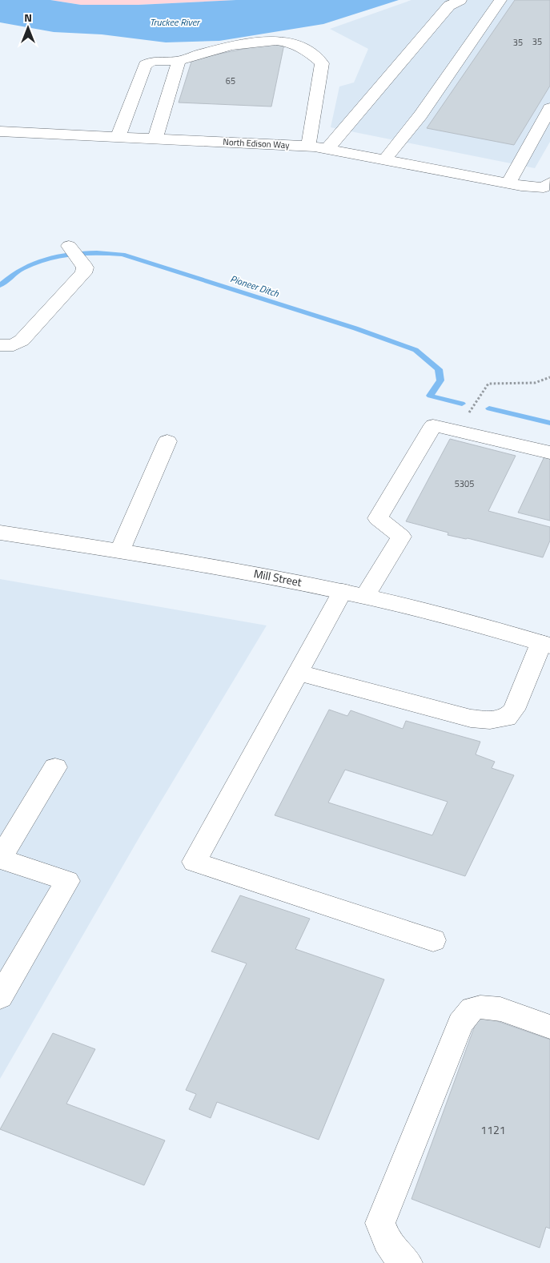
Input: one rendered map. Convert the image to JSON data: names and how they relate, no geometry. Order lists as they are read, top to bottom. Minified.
{"streets":{"street":["North Edison Way","Mill Street"]},"water":["Truckee River","Pioneer Ditch"],"house_numbers":["35","35","65","5305","1121"],"north":"top"}
